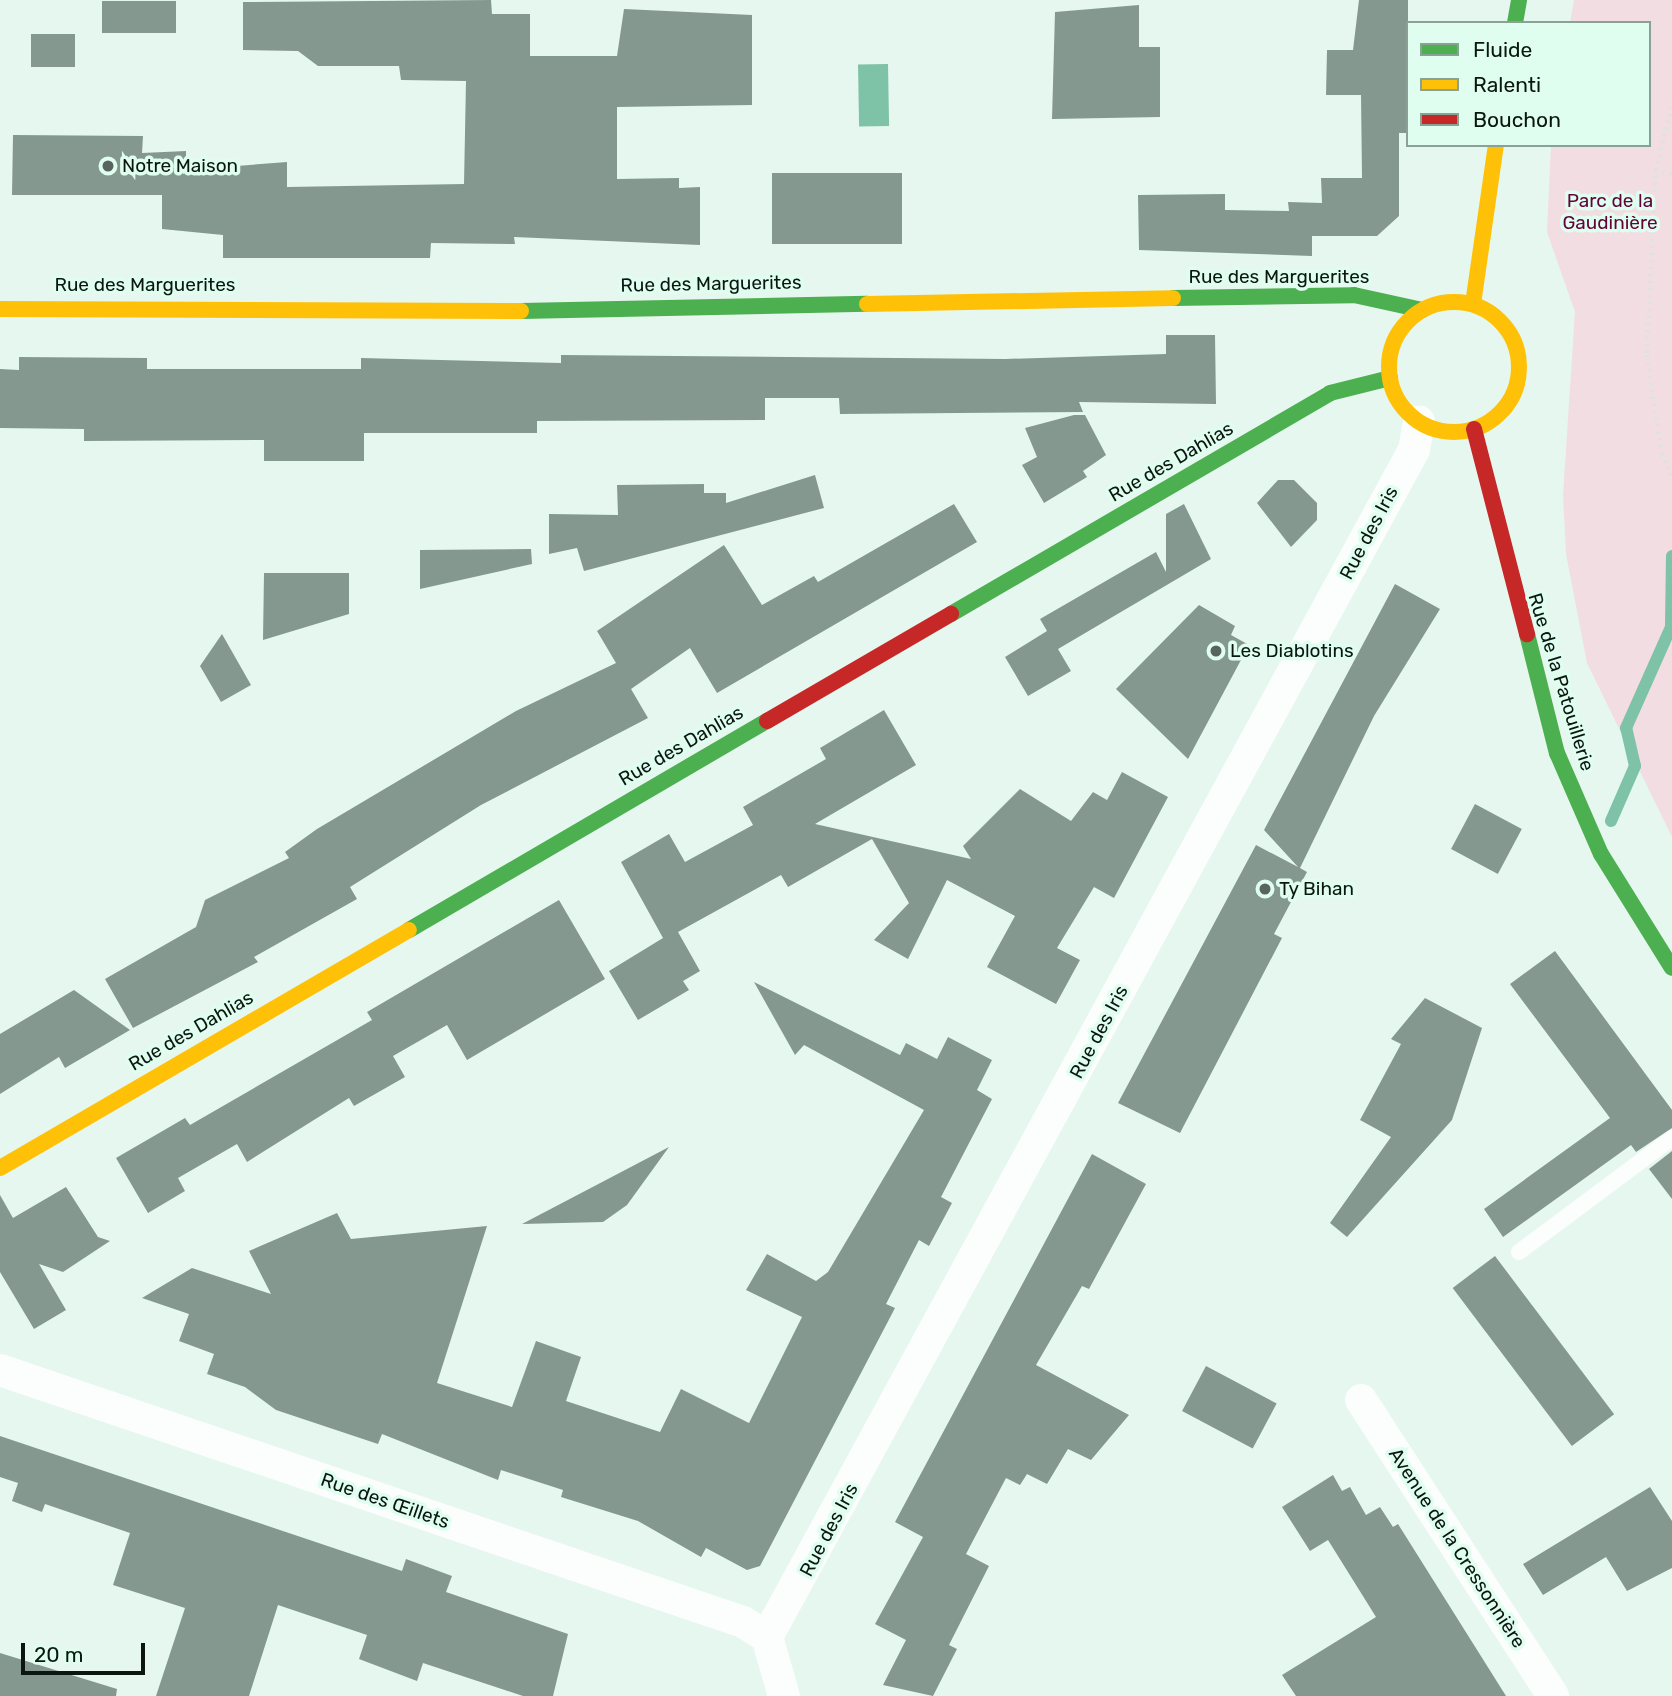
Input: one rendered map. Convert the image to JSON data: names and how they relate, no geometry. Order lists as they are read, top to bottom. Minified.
{"streets":{"street":["Rue des Marguerites","Rue des Dahlias","Rue des Iris","Rue de la Patouillerie","Rue des Œillets","Avenue de la Cressonnière"]},"crossings":[["Rue des Marguerites","Rue des Dahlias"],["Rue des Marguerites","Rue des Iris"],["Rue des Marguerites","Rue de la Patouillerie"],["Rue des Dahlias","Rue des Iris"],["Rue des Dahlias","Rue de la Patouillerie"],["Rue des Iris","Rue de la Patouillerie"],["Rue des Iris","Rue des Œillets"]],"parks":["Parc de la Gaudinière"],"places":["Notre Maison","Les Diablotins","Ty Bihan"],"legend":["Fluide","Ralenti","Bouchon"],"scale_bar":"20 m"}
